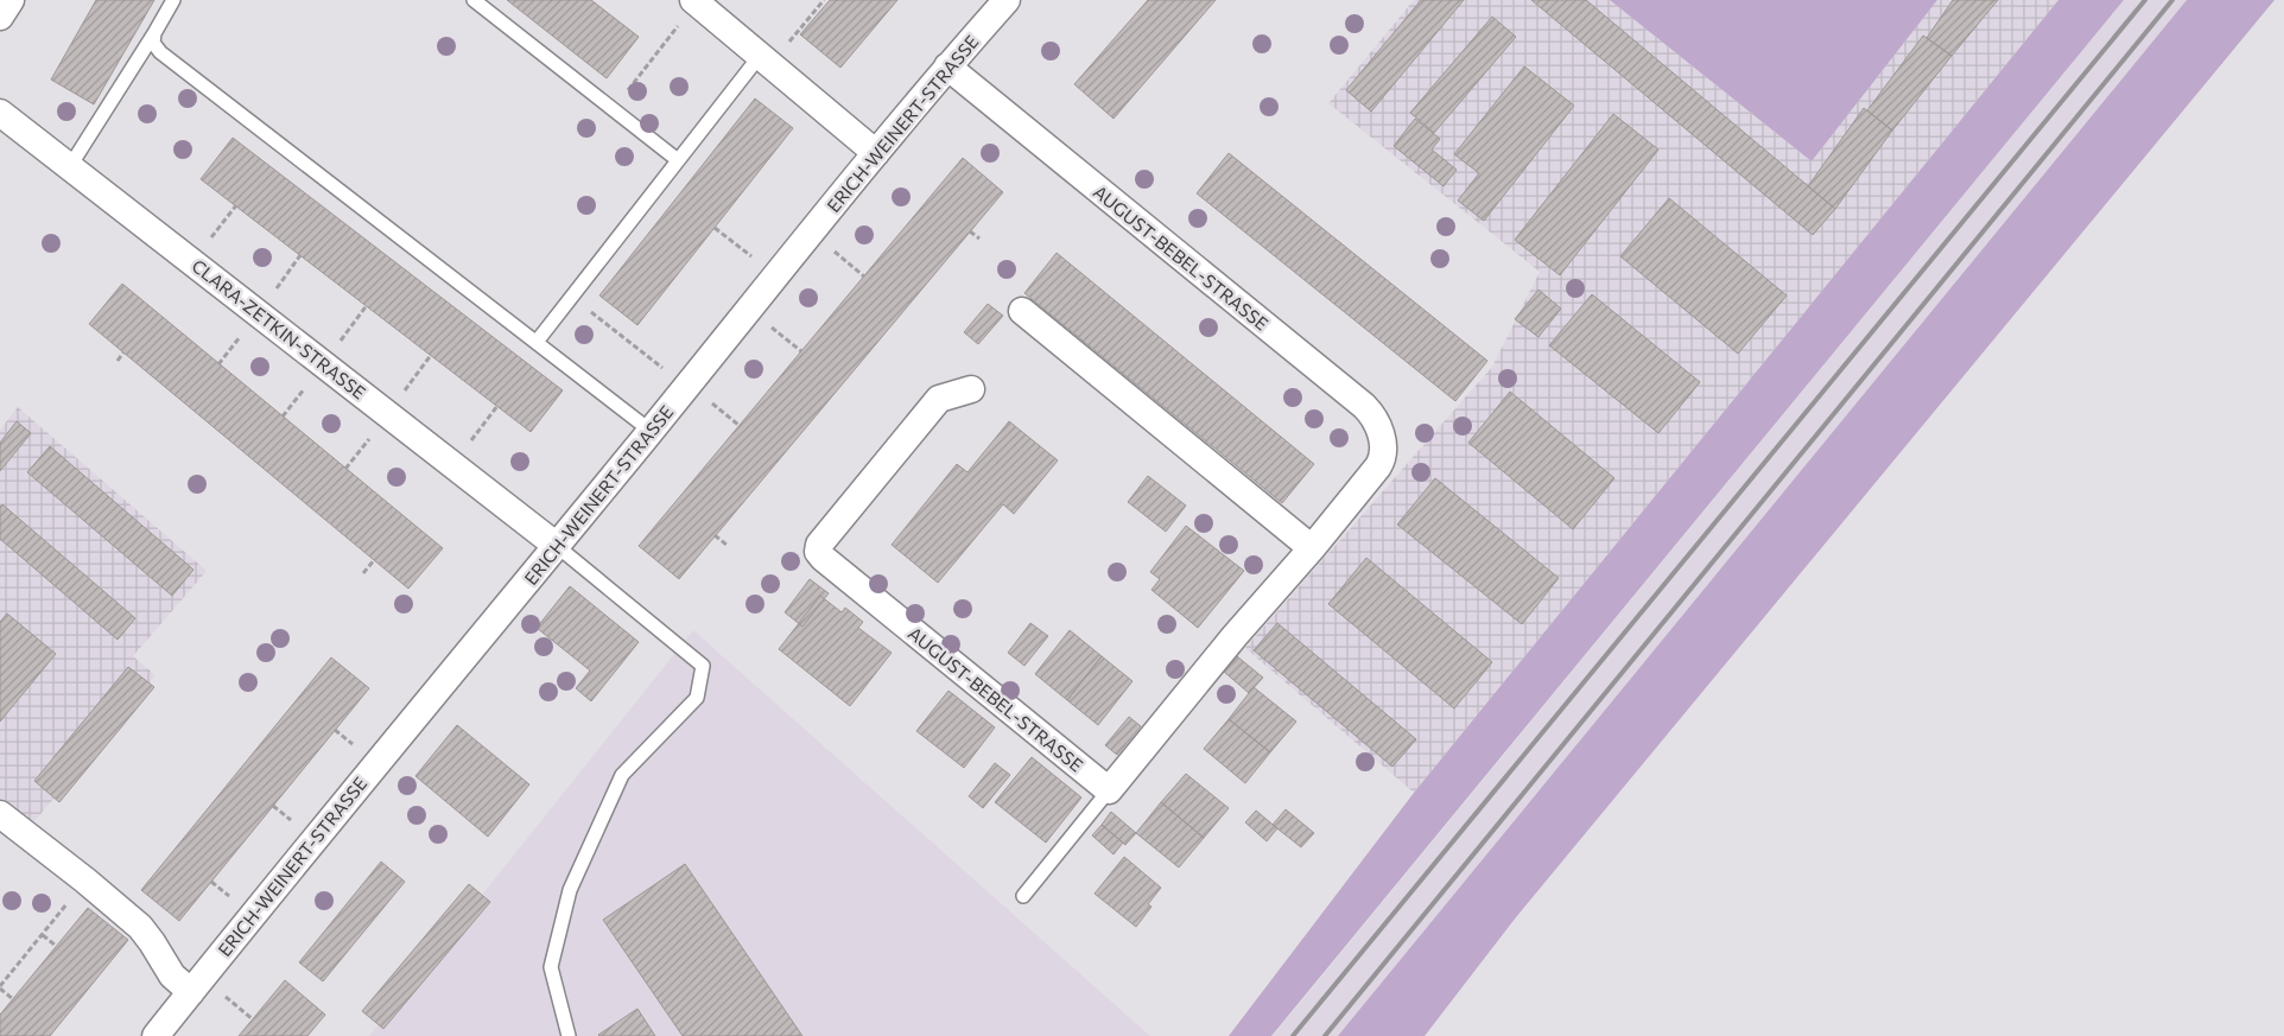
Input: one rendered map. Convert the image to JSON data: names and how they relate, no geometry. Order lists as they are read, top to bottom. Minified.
{"streets":{"street":["ERICH-WEINERT-STRASSE","AUGUST-BEBEL-STRASSE","CLARA-ZETKIN-STRASSE"]},"crossings":[["ERICH-WEINERT-STRASSE","AUGUST-BEBEL-STRASSE"],["ERICH-WEINERT-STRASSE","CLARA-ZETKIN-STRASSE"]]}
